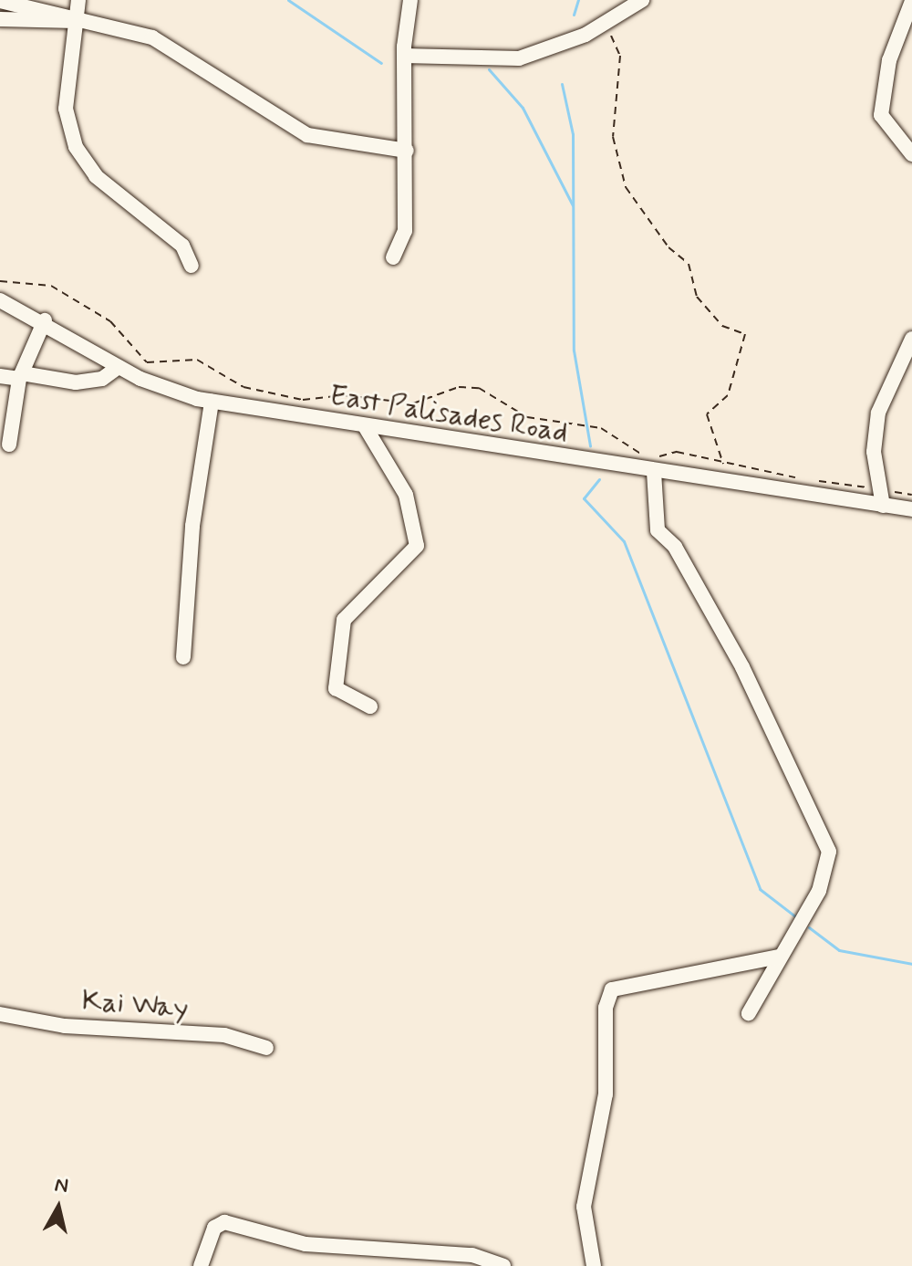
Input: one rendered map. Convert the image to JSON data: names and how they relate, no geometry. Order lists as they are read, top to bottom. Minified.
{"streets":{"street":["East Palisades Road","Kai Way"]},"north":"top"}
